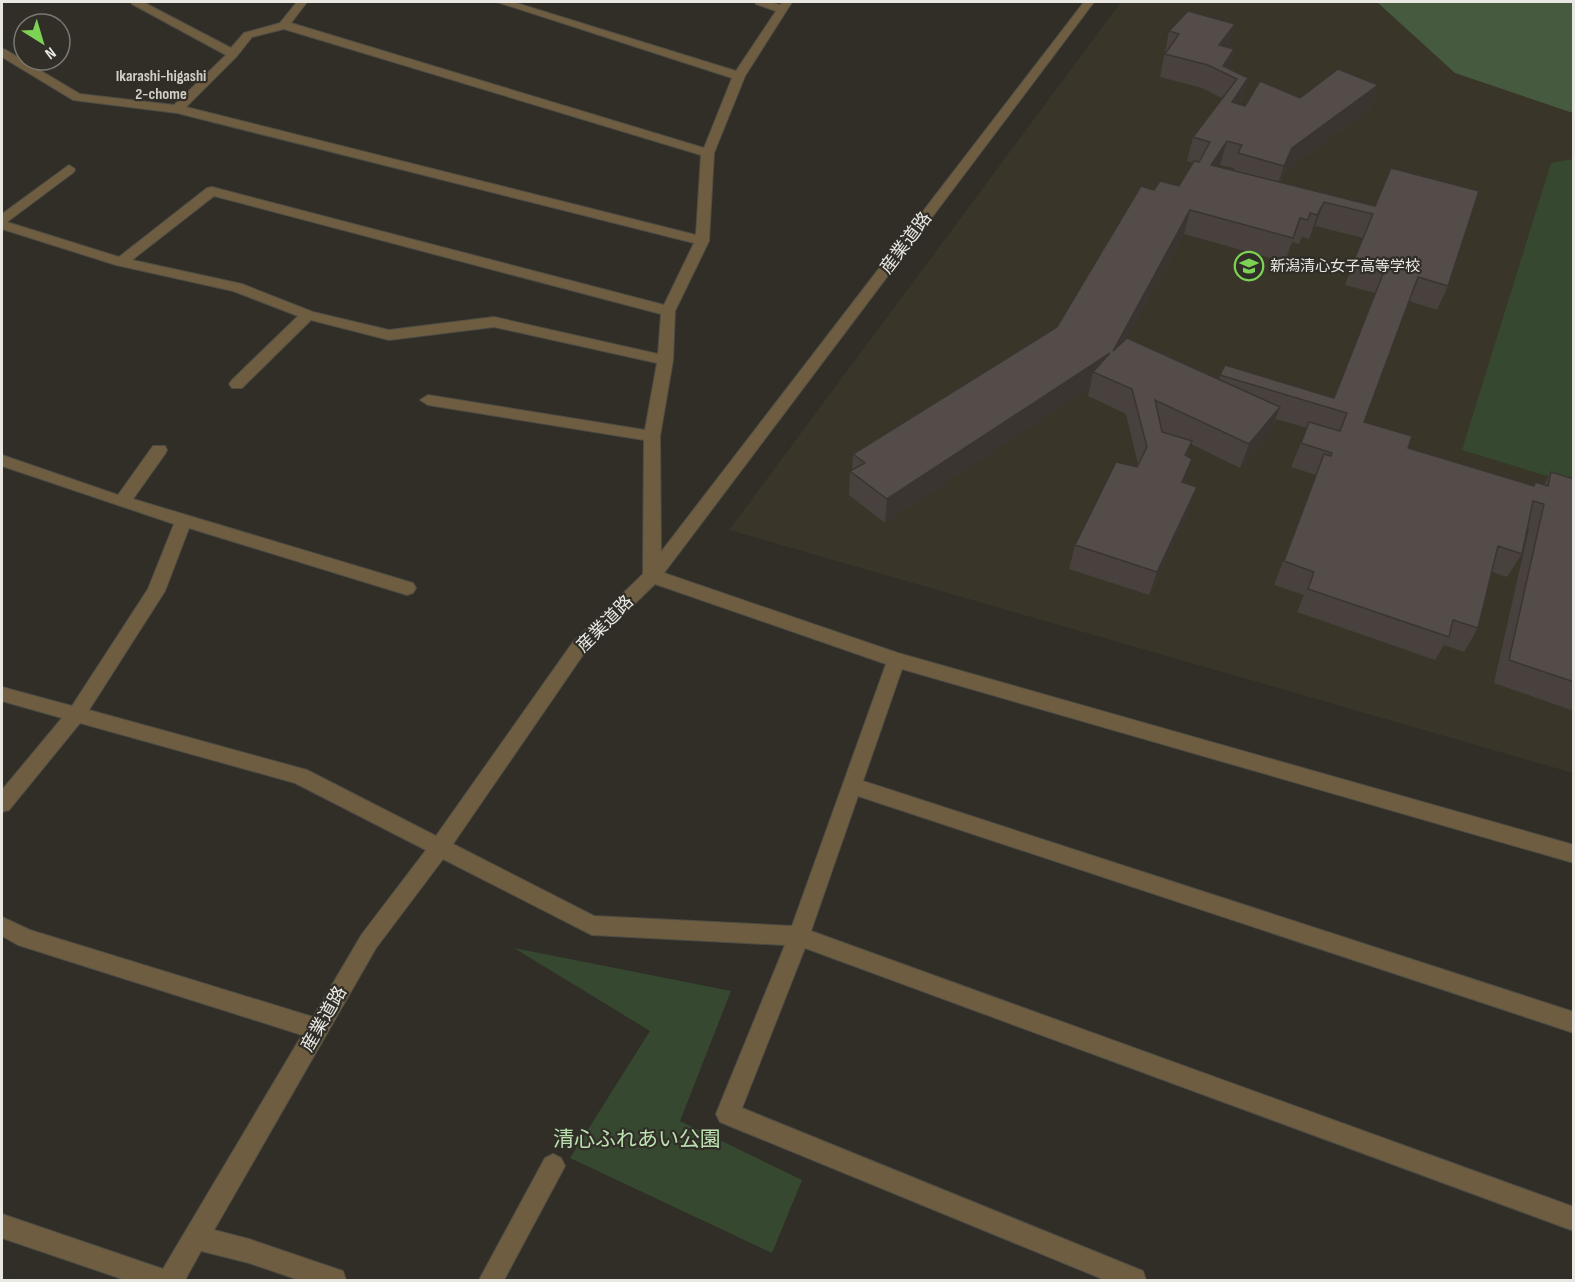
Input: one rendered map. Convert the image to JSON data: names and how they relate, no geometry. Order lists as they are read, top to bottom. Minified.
{"streets":{"street":["産業道路"]},"districts":["Ikarashi-higashi 2-chome"],"parks":["清心ふれあい公園"],"places":{"school or university":["新潟清心女子高等学校"]},"north":"bottom right"}
